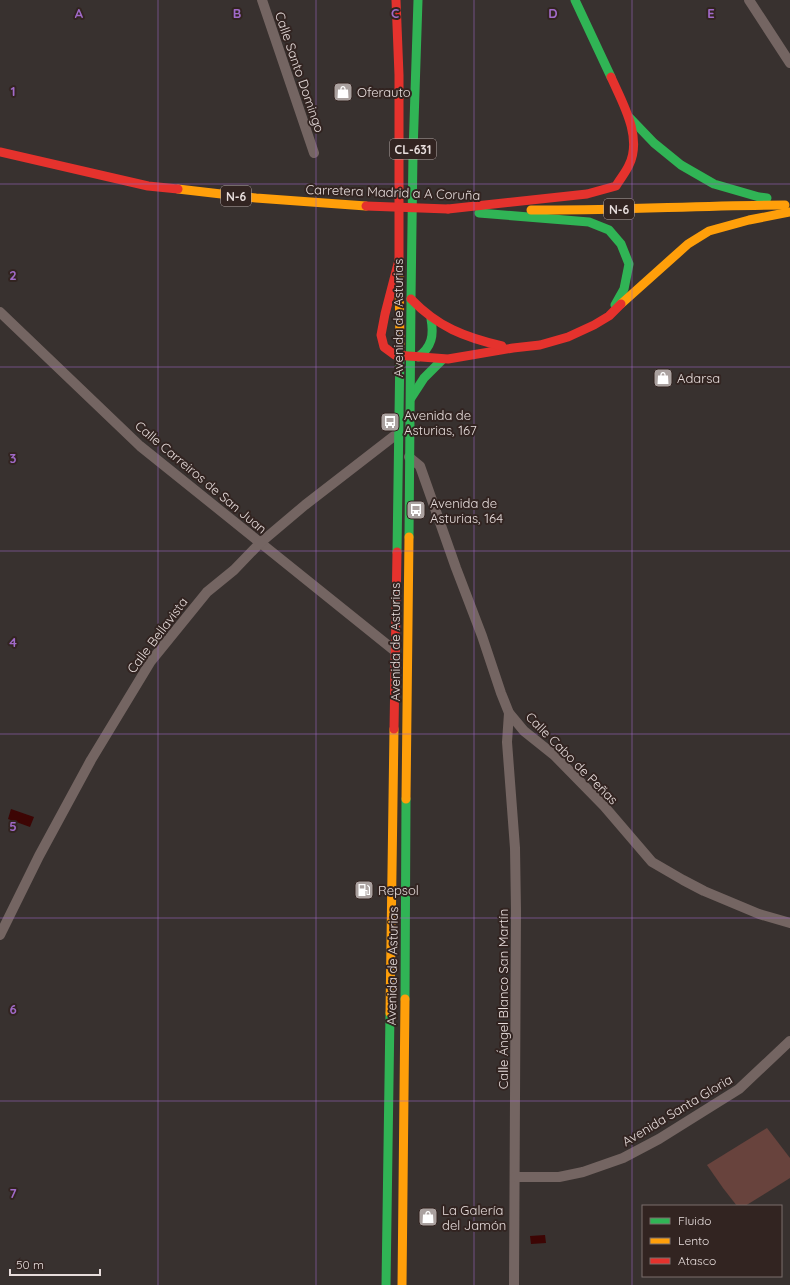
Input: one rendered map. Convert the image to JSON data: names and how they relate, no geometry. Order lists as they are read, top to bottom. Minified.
{"streets":{"main road":["CL-631","Carretera Madrid a A Coruña","N-6","Avenida de Asturias"],"street":["Calle Santo Domingo","Calle Carreiros de San Juan","Calle Bellavista","Calle Cabo de Peñas","Calle Ángel Blanco San Martín","Avenida Santa Gloria"]},"crossings":[["Avenida de Asturias","Calle Carreiros de San Juan"],["Avenida de Asturias","Calle Bellavista"],["Avenida de Asturias","Calle Cabo de Peñas"],["Calle Carreiros de San Juan","Calle Bellavista"],["Calle Cabo de Peñas","Calle Ángel Blanco San Martín"],["Calle Ángel Blanco San Martín","Avenida Santa Gloria"]],"places":{"shop":["Oferauto","Adarsa","La Galería del Jamón"],"bus stop":["Avenida de Asturias, 167","Avenida de Asturias, 164"],"fuel station":["Repsol"]},"legend":["Fluido","Lento","Atasco"],"scale_bar":"50 m","grid":{"columns":["A","B","C","D","E"],"rows":["1","2","3","4","5","6","7"]}}
